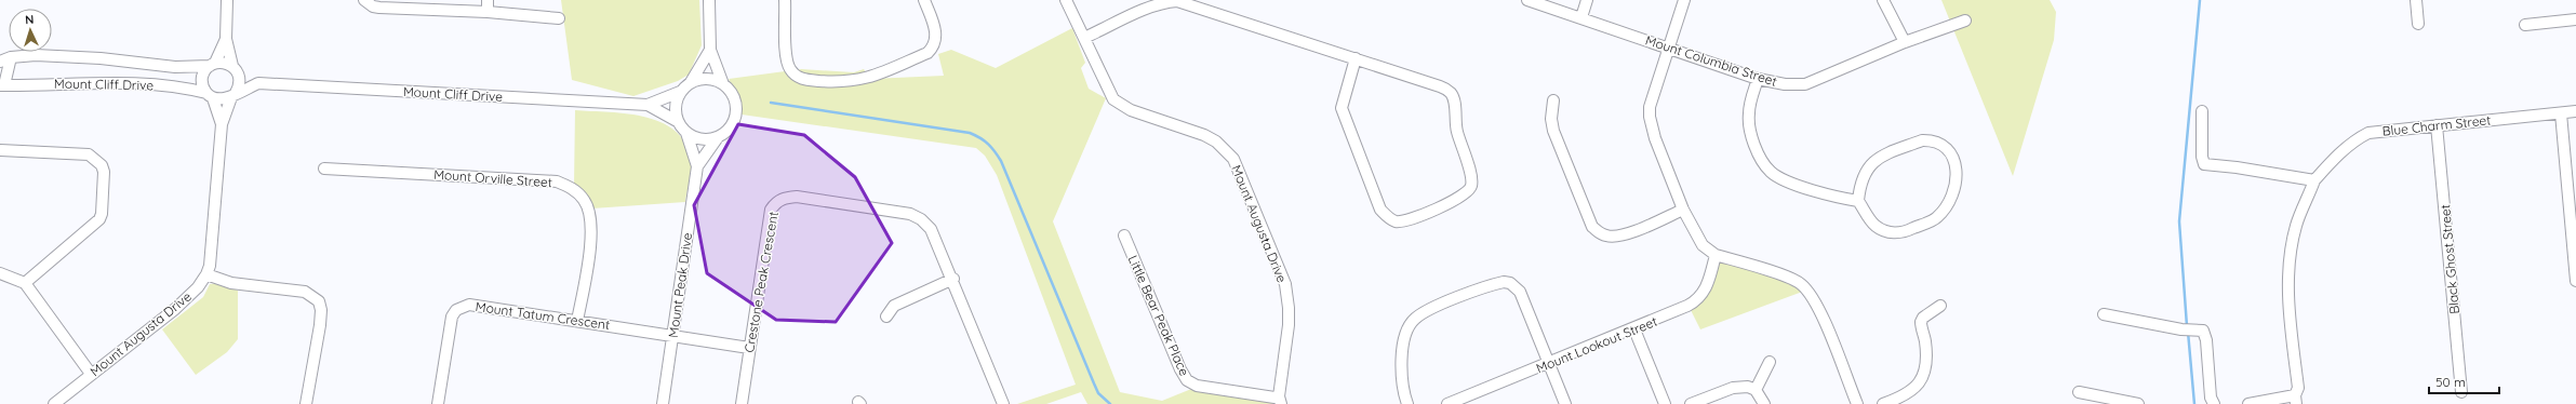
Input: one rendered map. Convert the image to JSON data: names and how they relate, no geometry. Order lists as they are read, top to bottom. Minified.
{"streets":{"street":["Mount Columbia Street","Mount Cliff Drive","Blue Charm Street","Mount Orville Street","Mount Augusta Drive","Black Ghost Street","Crestone Peak Crescent","Mount Peak Drive","Mount Tatum Crescent","Little Bear Peak Place","Mount Lookout Street"]},"crossings":[["Mount Cliff Drive","Mount Peak Drive"],["Blue Charm Street","Black Ghost Street"],["Mount Orville Street","Mount Tatum Crescent"],["Mount Augusta Drive","Little Bear Peak Place"],["Crestone Peak Crescent","Mount Tatum Crescent"],["Mount Peak Drive","Mount Tatum Crescent"]],"scale_bar":"50 m","north":"top"}
